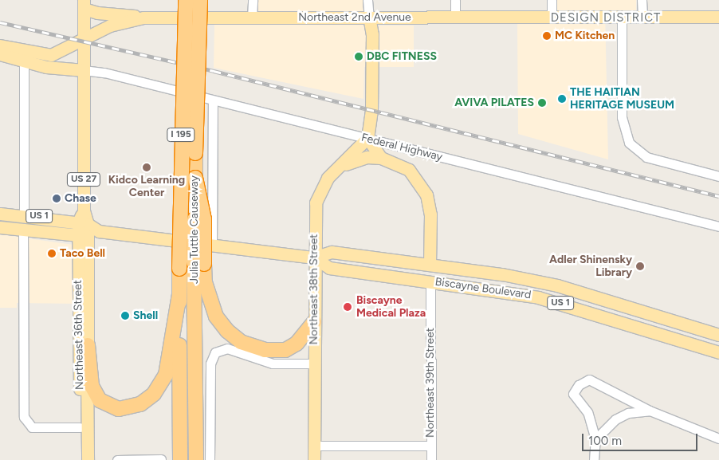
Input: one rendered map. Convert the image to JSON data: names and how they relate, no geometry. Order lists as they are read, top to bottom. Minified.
{"streets":{"highway":["I 195","Julia Tuttle Causeway"],"main road":["Northeast 2nd Avenue","US 27","US 1","Biscayne Boulevard","Northeast 38th Street","Northeast 36th Street"],"street":["Federal Highway","Northeast 39th Street"]},"crossings":[["Northeast 2nd Avenue","Northeast 36th Street"],["Federal Highway","Northeast 38th Street"],["Federal Highway","Northeast 36th Street"],["US 1","Northeast 36th Street"],["Biscayne Boulevard","Northeast 38th Street"],["Biscayne Boulevard","Northeast 36th Street"],["Biscayne Boulevard","Northeast 39th Street"]],"districts":["DESIGN DISTRICT"],"places":["MC Kitchen","DBC FITNESS","THE HAITIAN HERITAGE MUSEUM","AVIVA PILATES","Kidco Learning Center","Chase","Taco Bell","Adler Shinensky Library","Biscayne Medical Plaza","Shell"],"scale_bar":"100 m"}
